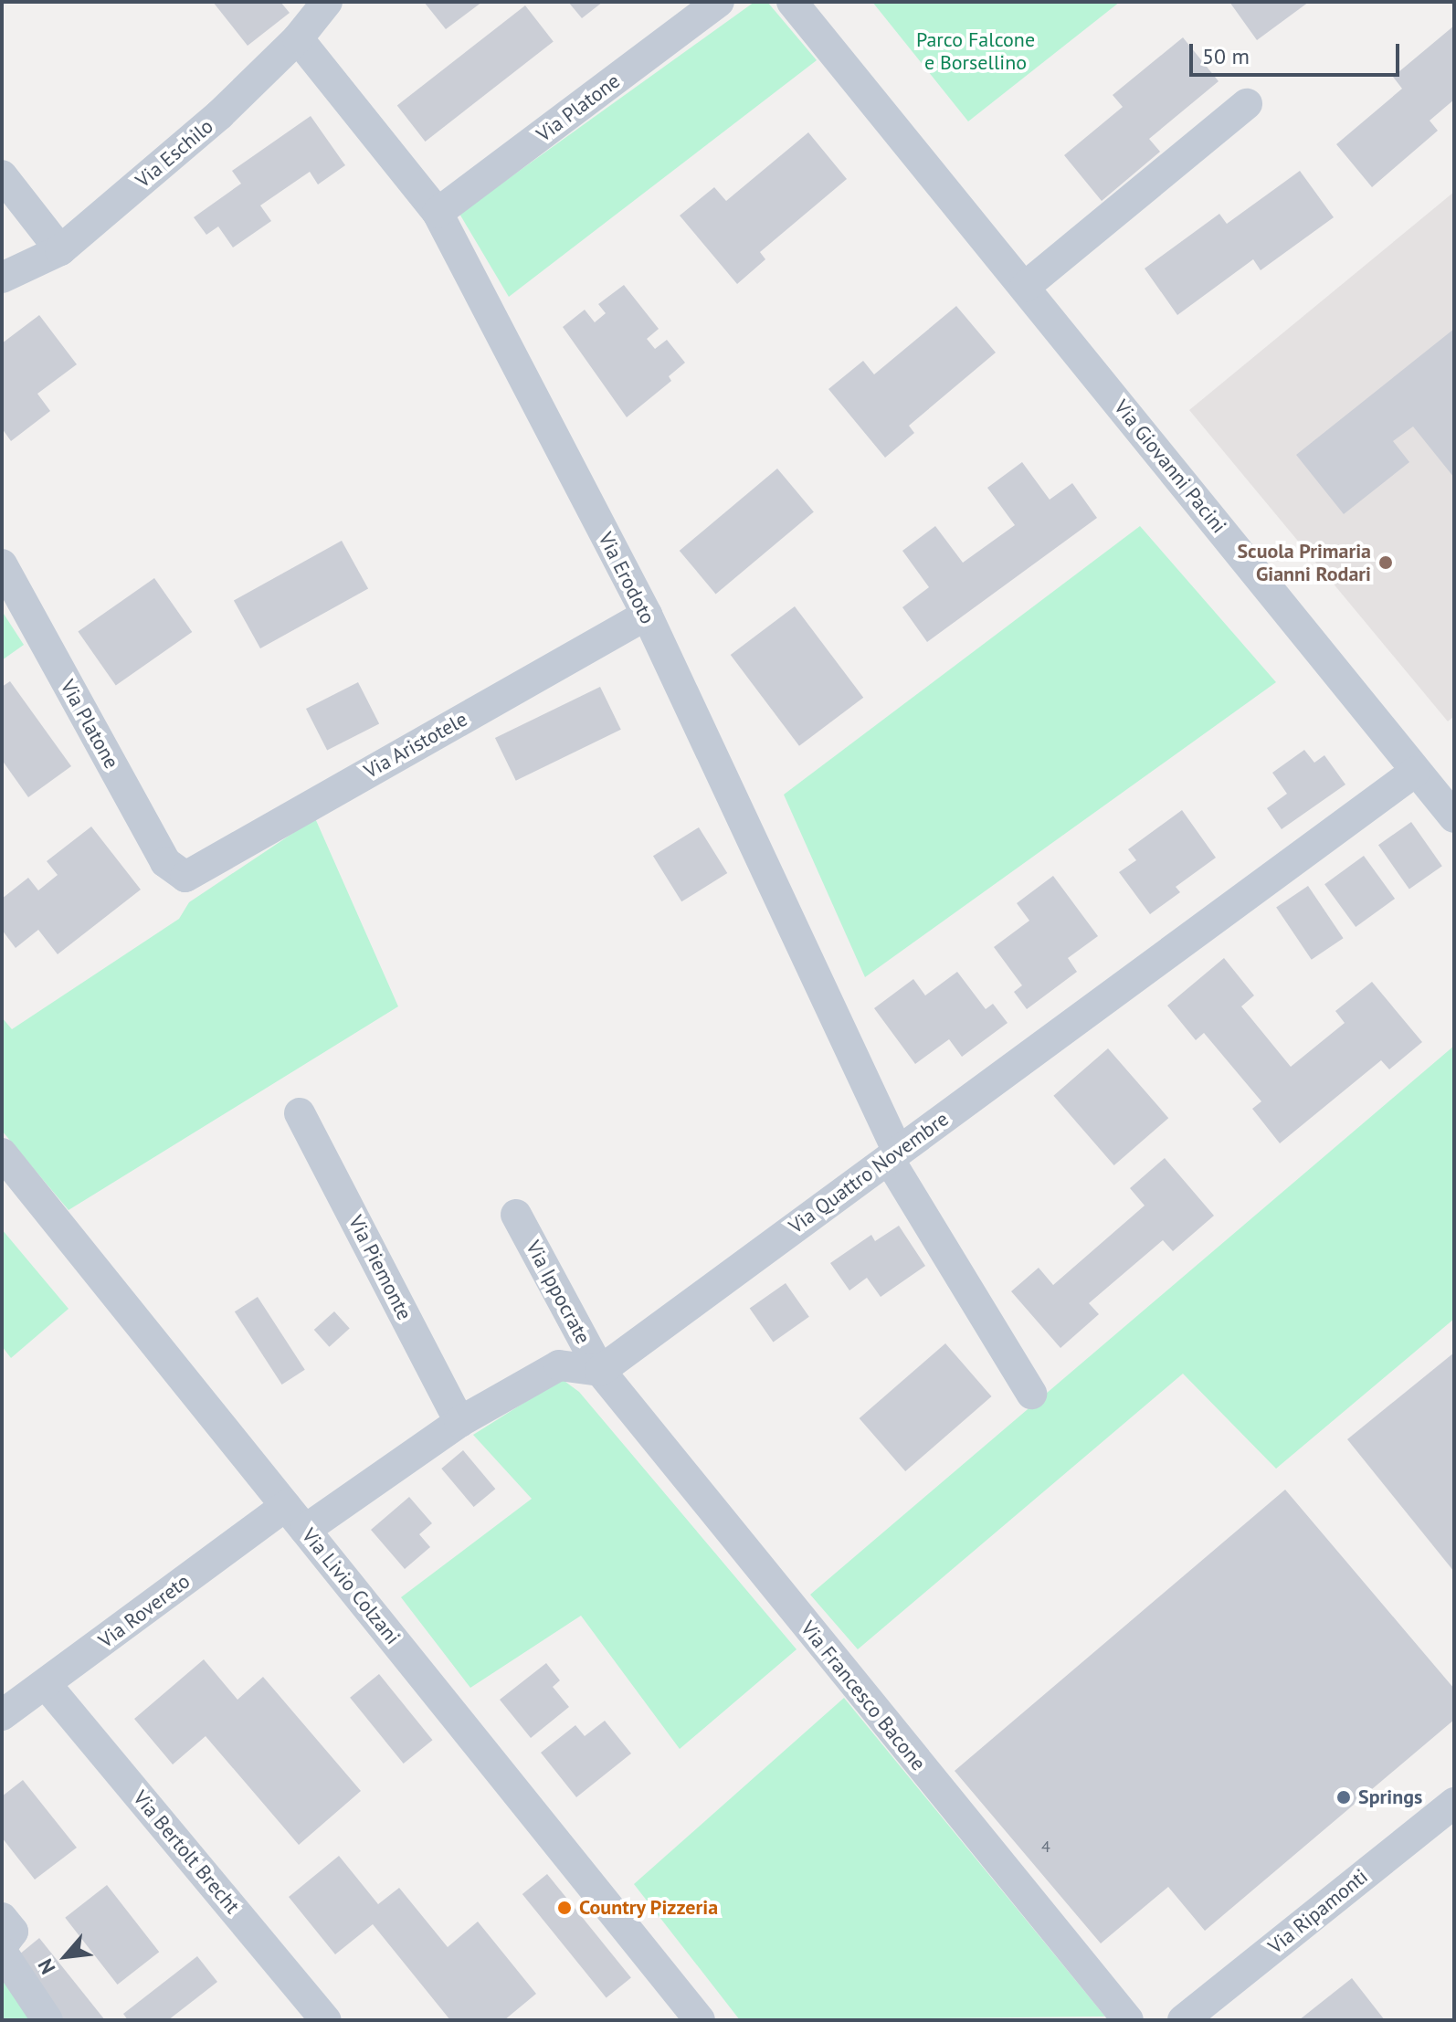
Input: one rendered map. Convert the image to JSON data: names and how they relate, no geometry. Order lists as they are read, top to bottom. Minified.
{"streets":{"street":["Via Platone","Via Eschilo","Via Giovanni Pacini","Via Erodoto","Via Aristotele","Via Quattro Novembre","Via Piemonte","Via Ippocrate","Via Livio Colzani","Via Rovereto","Via Francesco Bacone","Via Bertolt Brecht","Via Ripamonti"]},"crossings":[["Via Platone","Via Erodoto"],["Via Platone","Via Aristotele"],["Via Eschilo","Via Erodoto"],["Via Giovanni Pacini","Via Quattro Novembre"],["Via Erodoto","Via Aristotele"],["Via Erodoto","Via Quattro Novembre"],["Via Quattro Novembre","Via Ippocrate"],["Via Quattro Novembre","Via Francesco Bacone"],["Via Ippocrate","Via Francesco Bacone"],["Via Livio Colzani","Via Rovereto"],["Via Rovereto","Via Bertolt Brecht"]],"parks":["Parco Falcone e Borsellino"],"places":["Scuola Primaria Gianni Rodari","Springs","Country Pizzeria"],"house_numbers":["4"],"scale_bar":"50 m","north":"bottom left"}
